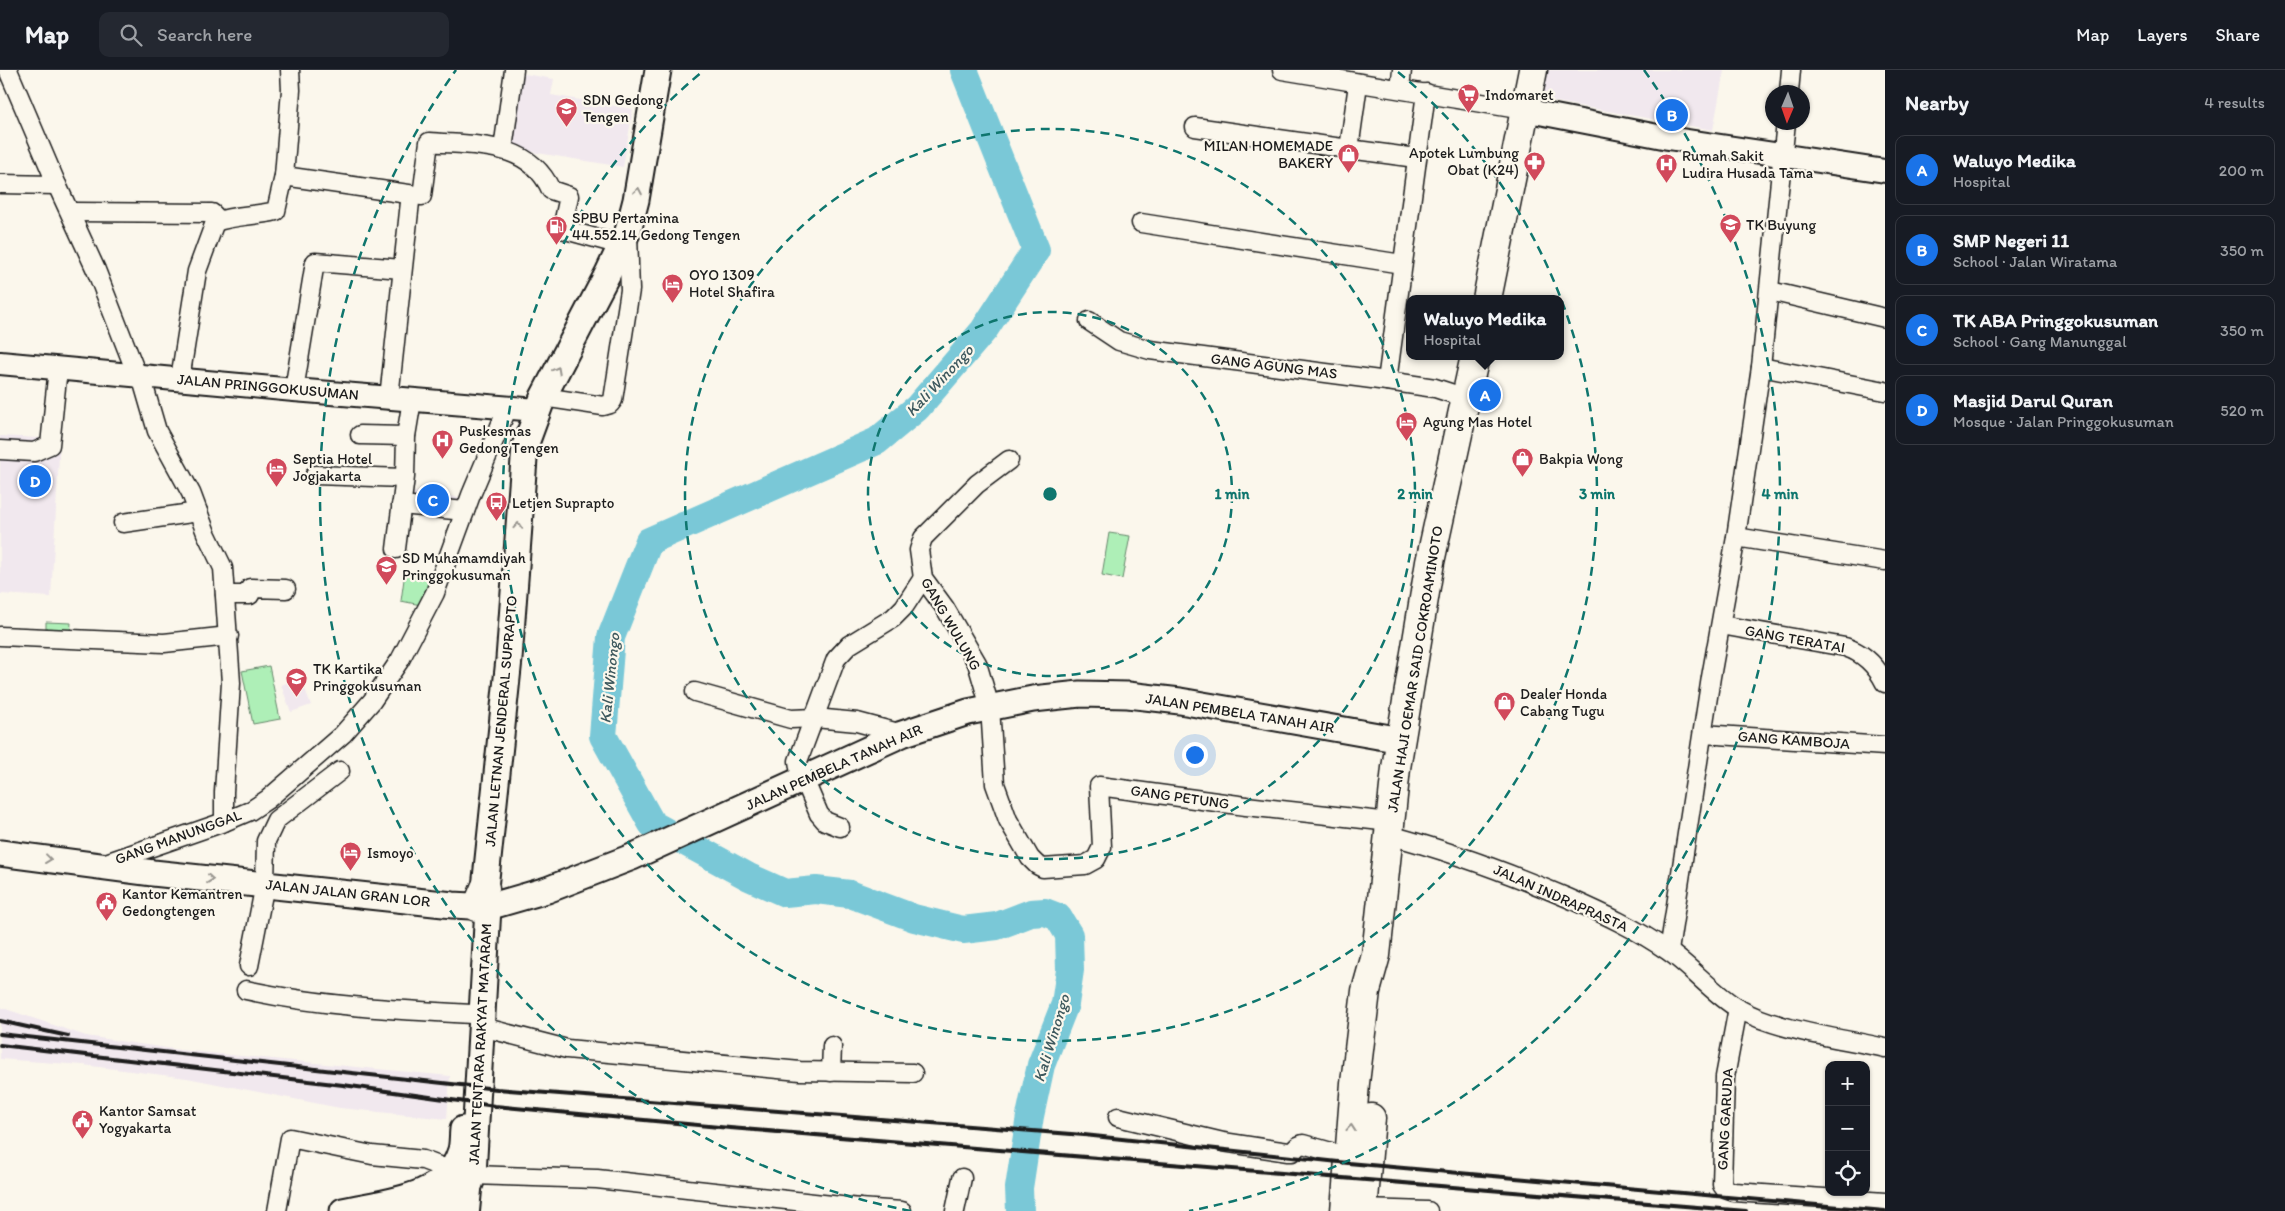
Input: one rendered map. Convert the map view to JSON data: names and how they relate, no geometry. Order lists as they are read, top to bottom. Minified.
{"streets":{"main road":["JALAN HAJI OEMAR SAID COKROAMINOTO","JALAN PEMBELA TANAH AIR","JALAN LETNAN JENDERAL SUPRAPTO","JALAN JALAN GRAN LOR","JALAN TENTARA RAKYAT MATARAM"],"street":["GANG AGUNG MAS","JALAN PRINGGOKUSUMAN","GANG WULUNG","GANG TERATAI","GANG KAMBOJA","GANG PETUNG","GANG MANUNGGAL","JALAN INDRAPRASTA","GANG GARUDA"]},"crossings":[["GANG AGUNG MAS","JALAN HAJI OEMAR SAID COKROAMINOTO"],["JALAN PRINGGOKUSUMAN","JALAN LETNAN JENDERAL SUPRAPTO"],["JALAN PRINGGOKUSUMAN","GANG MANUNGGAL"],["GANG WULUNG","JALAN PEMBELA TANAH AIR"],["GANG WULUNG","GANG PETUNG"],["JALAN HAJI OEMAR SAID COKROAMINOTO","JALAN PEMBELA TANAH AIR"],["JALAN HAJI OEMAR SAID COKROAMINOTO","GANG PETUNG"],["JALAN HAJI OEMAR SAID COKROAMINOTO","JALAN INDRAPRASTA"],["JALAN PEMBELA TANAH AIR","JALAN LETNAN JENDERAL SUPRAPTO"],["JALAN PEMBELA TANAH AIR","JALAN JALAN GRAN LOR"],["JALAN PEMBELA TANAH AIR","JALAN TENTARA RAKYAT MATARAM"],["JALAN LETNAN JENDERAL SUPRAPTO","JALAN JALAN GRAN LOR"],["JALAN LETNAN JENDERAL SUPRAPTO","JALAN TENTARA RAKYAT MATARAM"],["GANG PETUNG","JALAN INDRAPRASTA"],["GANG MANUNGGAL","JALAN JALAN GRAN LOR"],["JALAN JALAN GRAN LOR","JALAN TENTARA RAKYAT MATARAM"],["JALAN INDRAPRASTA","GANG GARUDA"]],"one_way":["JALAN LETNAN JENDERAL SUPRAPTO","JALAN JALAN GRAN LOR"],"water":["Kali Winongo"],"places":{"supermarket":["Indomaret"],"school or university":["SDN Gedong Tengen","TK Buyung","SD Muhamamdiyah Pringgokusuman","TK Kartika Pringgokusuman"],"shop":["MILAN HOMEMADE BAKERY","Bakpia Wong","Dealer Honda Cabang Tugu"],"pharmacy":["Apotek Lumbung Obat (K24)"],"hospital":["Rumah Sakit Ludira Husada Tama","Puskesmas Gedong Tengen"],"fuel station":["SPBU Pertamina 44.552.14 Gedong Tengen"],"hotel":["OYO 1309 Hotel Shafira","Agung Mas Hotel","Septia Hotel Jogjakarta","Ismoyo"],"bus stop":["Letjen Suprapto"],"public building":["Kantor Kemantren Gedongtengen","Kantor Samsat Yogyakarta"]},"north":"bottom","page":{"header":"Map","search":"Search here","nav":["Map","Layers","Share"],"heading":["Nearby","4 results"],"pins":["B","A","D","C"],"list":[{"mark":"A","name":"Waluyo Medika","note":"Hospital","value":"200 m"},{"mark":"B","name":"SMP Negeri 11","note":"School · Jalan Wiratama","value":"350 m"},{"mark":"C","name":"TK ABA Pringgokusuman","note":"School · Gang Manunggal","value":"350 m"},{"mark":"D","name":"Masjid Darul Quran","note":"Mosque · Jalan Pringgokusuman","value":"520 m"}],"popup":["Waluyo Medika","Hospital"],"map_buttons":["+","−"]},"rings":["1 min","2 min","3 min","4 min"]}
